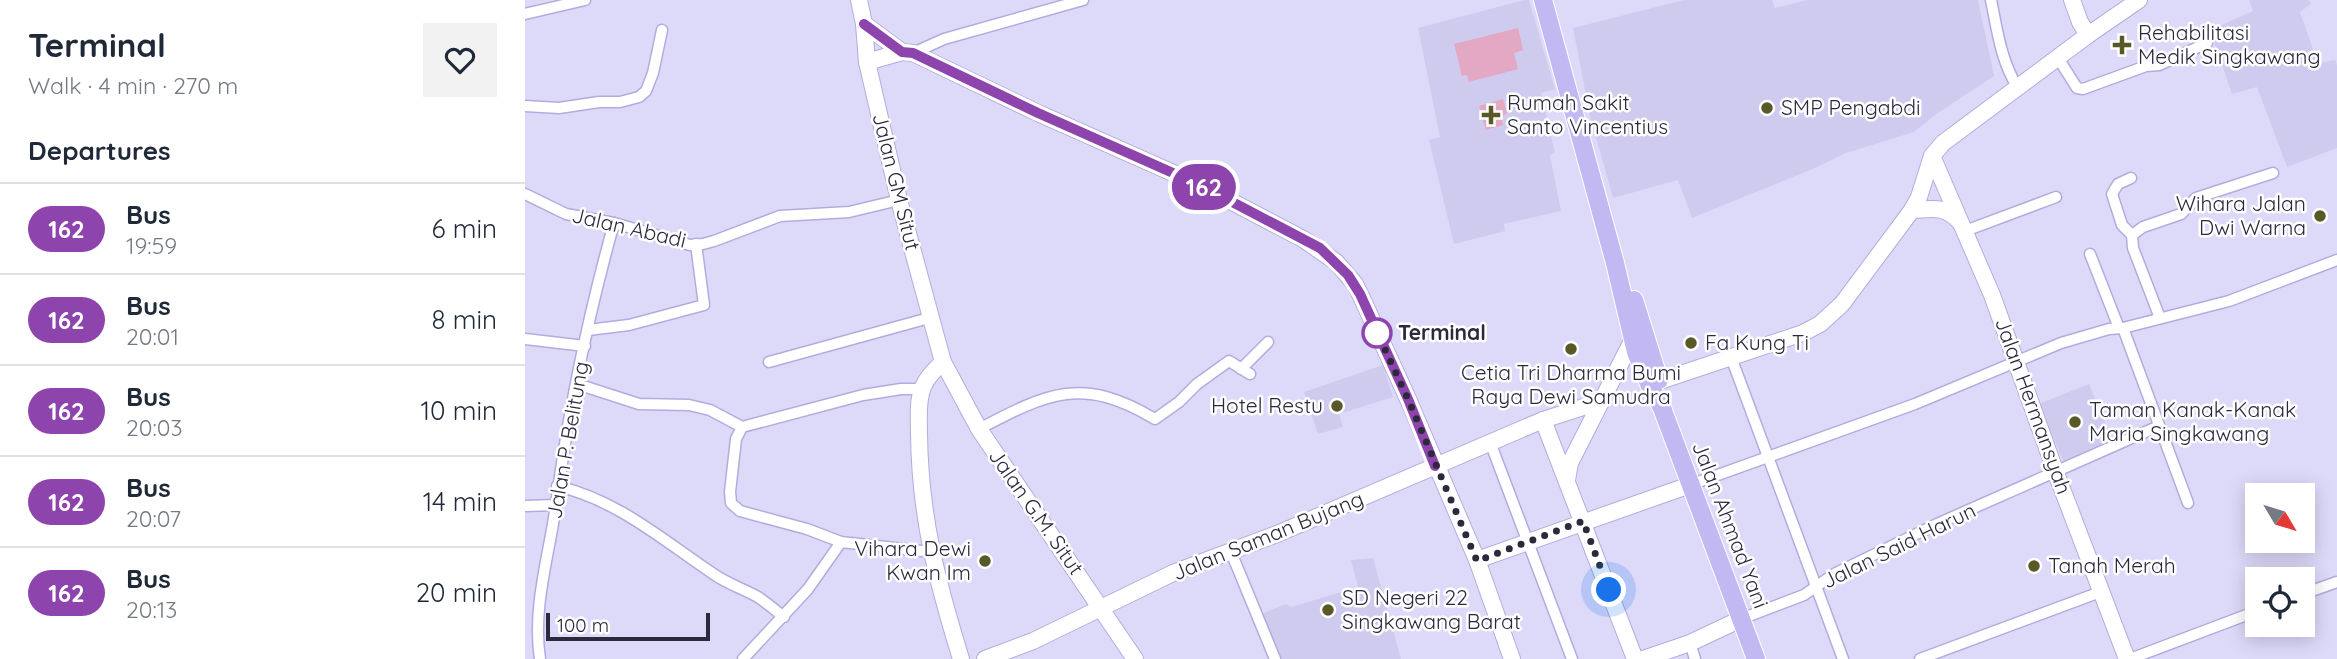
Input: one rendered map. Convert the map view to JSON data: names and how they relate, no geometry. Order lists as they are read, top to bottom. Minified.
{"streets":{"main road":["Jalan Ahmad Yani"],"street":["Jalan GM Situt","Jalan Abadi","Jalan Hermansyah","Jalan P. Belitung","Jalan G.M. Situt","Jalan Saman Bujang","Jalan Said Harun"]},"crossings":[["Jalan GM Situt","Jalan Abadi"],["Jalan GM Situt","Jalan G.M. Situt"],["Jalan Abadi","Jalan P. Belitung"],["Jalan Hermansyah","Jalan Said Harun"],["Jalan G.M. Situt","Jalan Saman Bujang"],["Jalan Ahmad Yani","Jalan Said Harun"]],"places":{"health":["Rehabilitasi Medik Singkawang","Rumah Sakit Santo Vincentius"],"other":["SMP Pengabdi","Wihara Jalan Dwi Warna","Terminal","Fa Kung Ti","Cetia Tri Dharma Bumi Raya Dewi Samudra","Hotel Restu","Taman Kanak-Kanak Maria Singkawang","Vihara Dewi Kwan Im","Tanah Merah","SD Negeri 22 Singkawang Barat"]},"lines":["bus line 162"],"scale_bar":"100 m","north":"bottom right","page":{"heading":[["Terminal","Walk · 4 min · 270 m"],"Departures"],"on_map":"162","list":[{"mark":"162","name":"Bus","note":"19:59","value":"6 min"},{"mark":"162","name":"Bus","note":"20:01","value":"8 min"},{"mark":"162","name":"Bus","note":"20:03","value":"10 min"},{"mark":"162","name":"Bus","note":"20:07","value":"14 min"},{"mark":"162","name":"Bus","note":"20:13","value":"20 min"}],"scale":"100 m"}}
